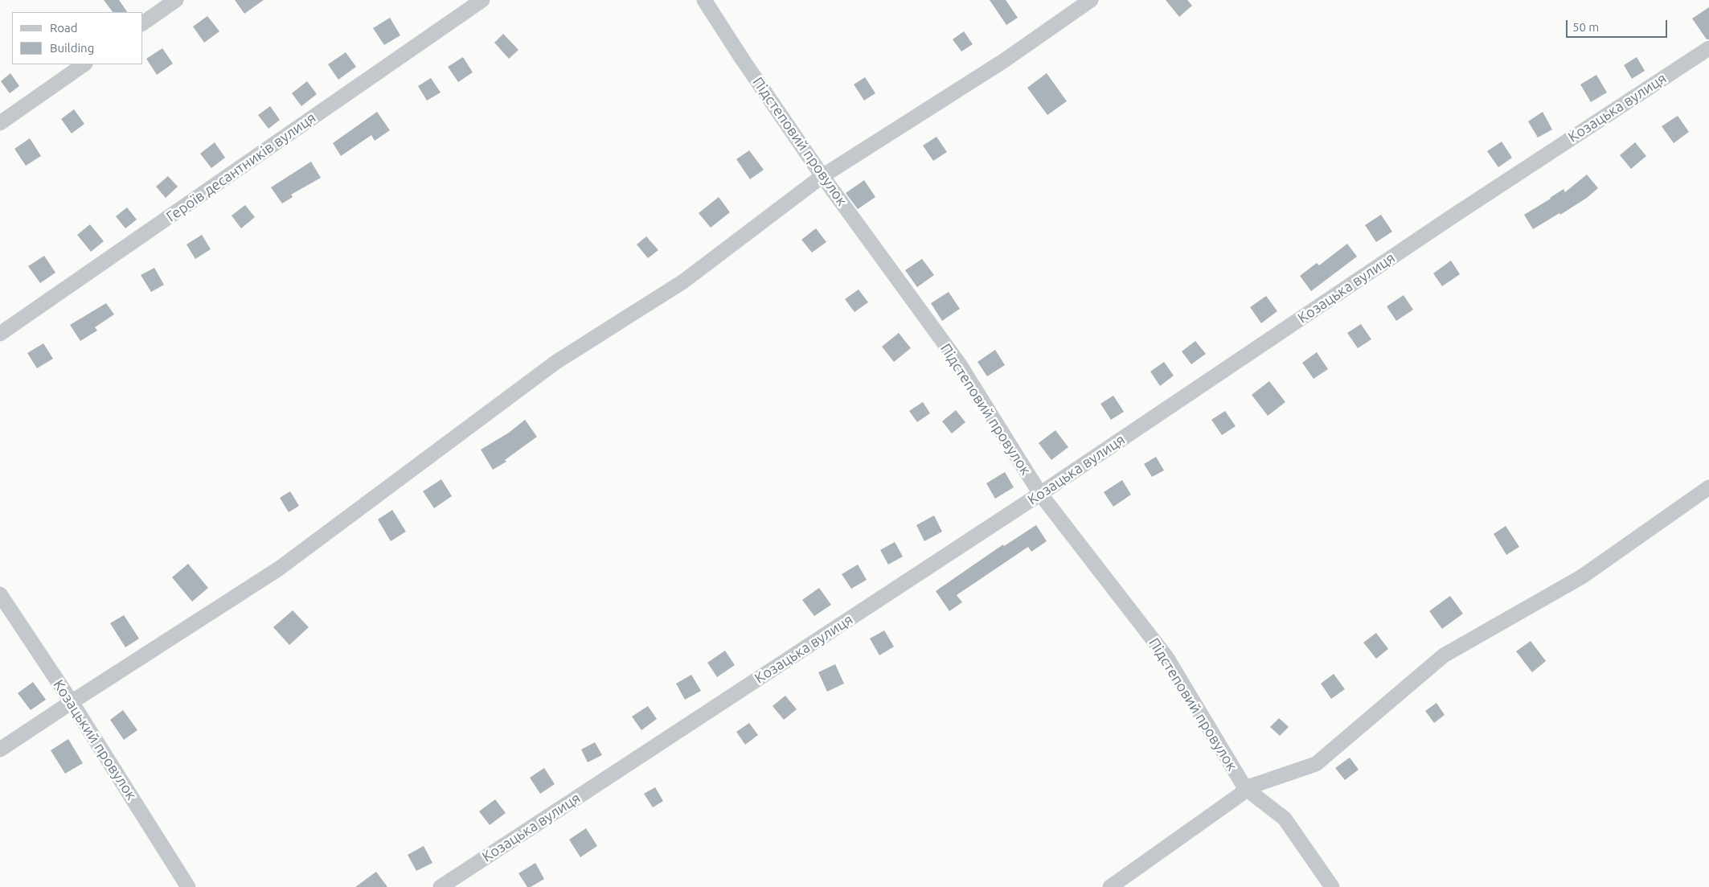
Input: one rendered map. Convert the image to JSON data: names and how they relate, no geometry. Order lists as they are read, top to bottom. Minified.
{"streets":{"street":["Козацька вулиця","Підстеповий провулок","Героїв десантників вулиця","Козацький провулок"]},"crossings":[["Козацька вулиця","Підстеповий провулок"]],"legend":["Road","Building"],"scale_bar":"50 m"}
